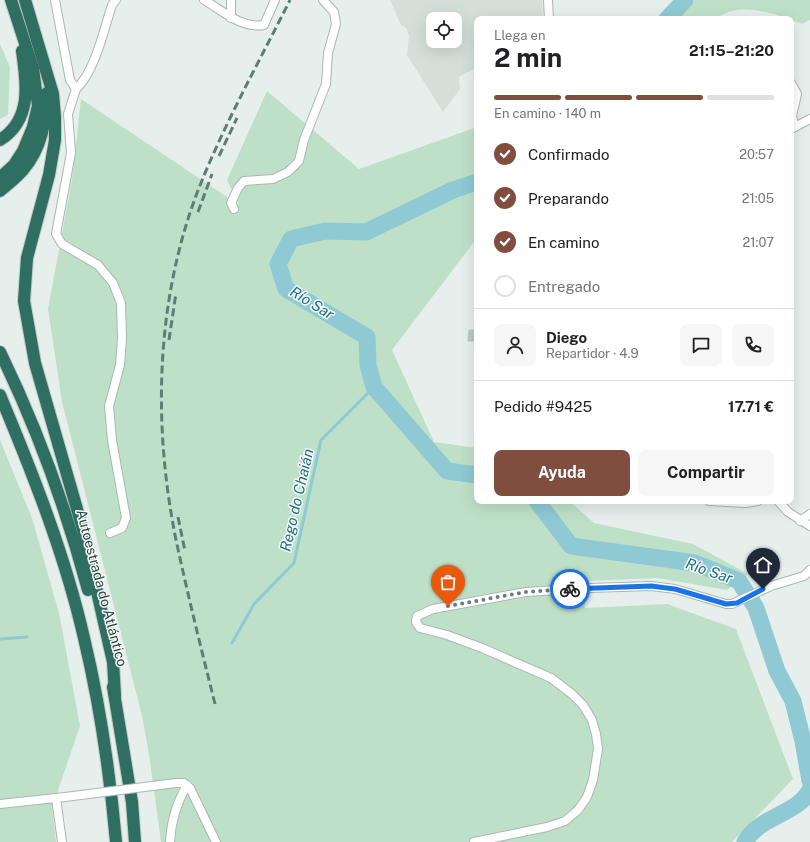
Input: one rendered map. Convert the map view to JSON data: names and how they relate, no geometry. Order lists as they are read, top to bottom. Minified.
{"streets":{"highway":["Autoestrada do Atlántico"]},"water":["Río Sar","Rego do Chaián"],"page":{"heading":["2 min","Llega en","21:15–21:20"],"panel":["Diego","Repartidor · 4.9","Pedido #9425","17.71 €"],"bar":"En camino · 140 m","list":[["Confirmado","20:57"],["Preparando","21:05"],["En camino","21:07"],"Entregado"],"buttons":["Ayuda","Compartir"]}}
